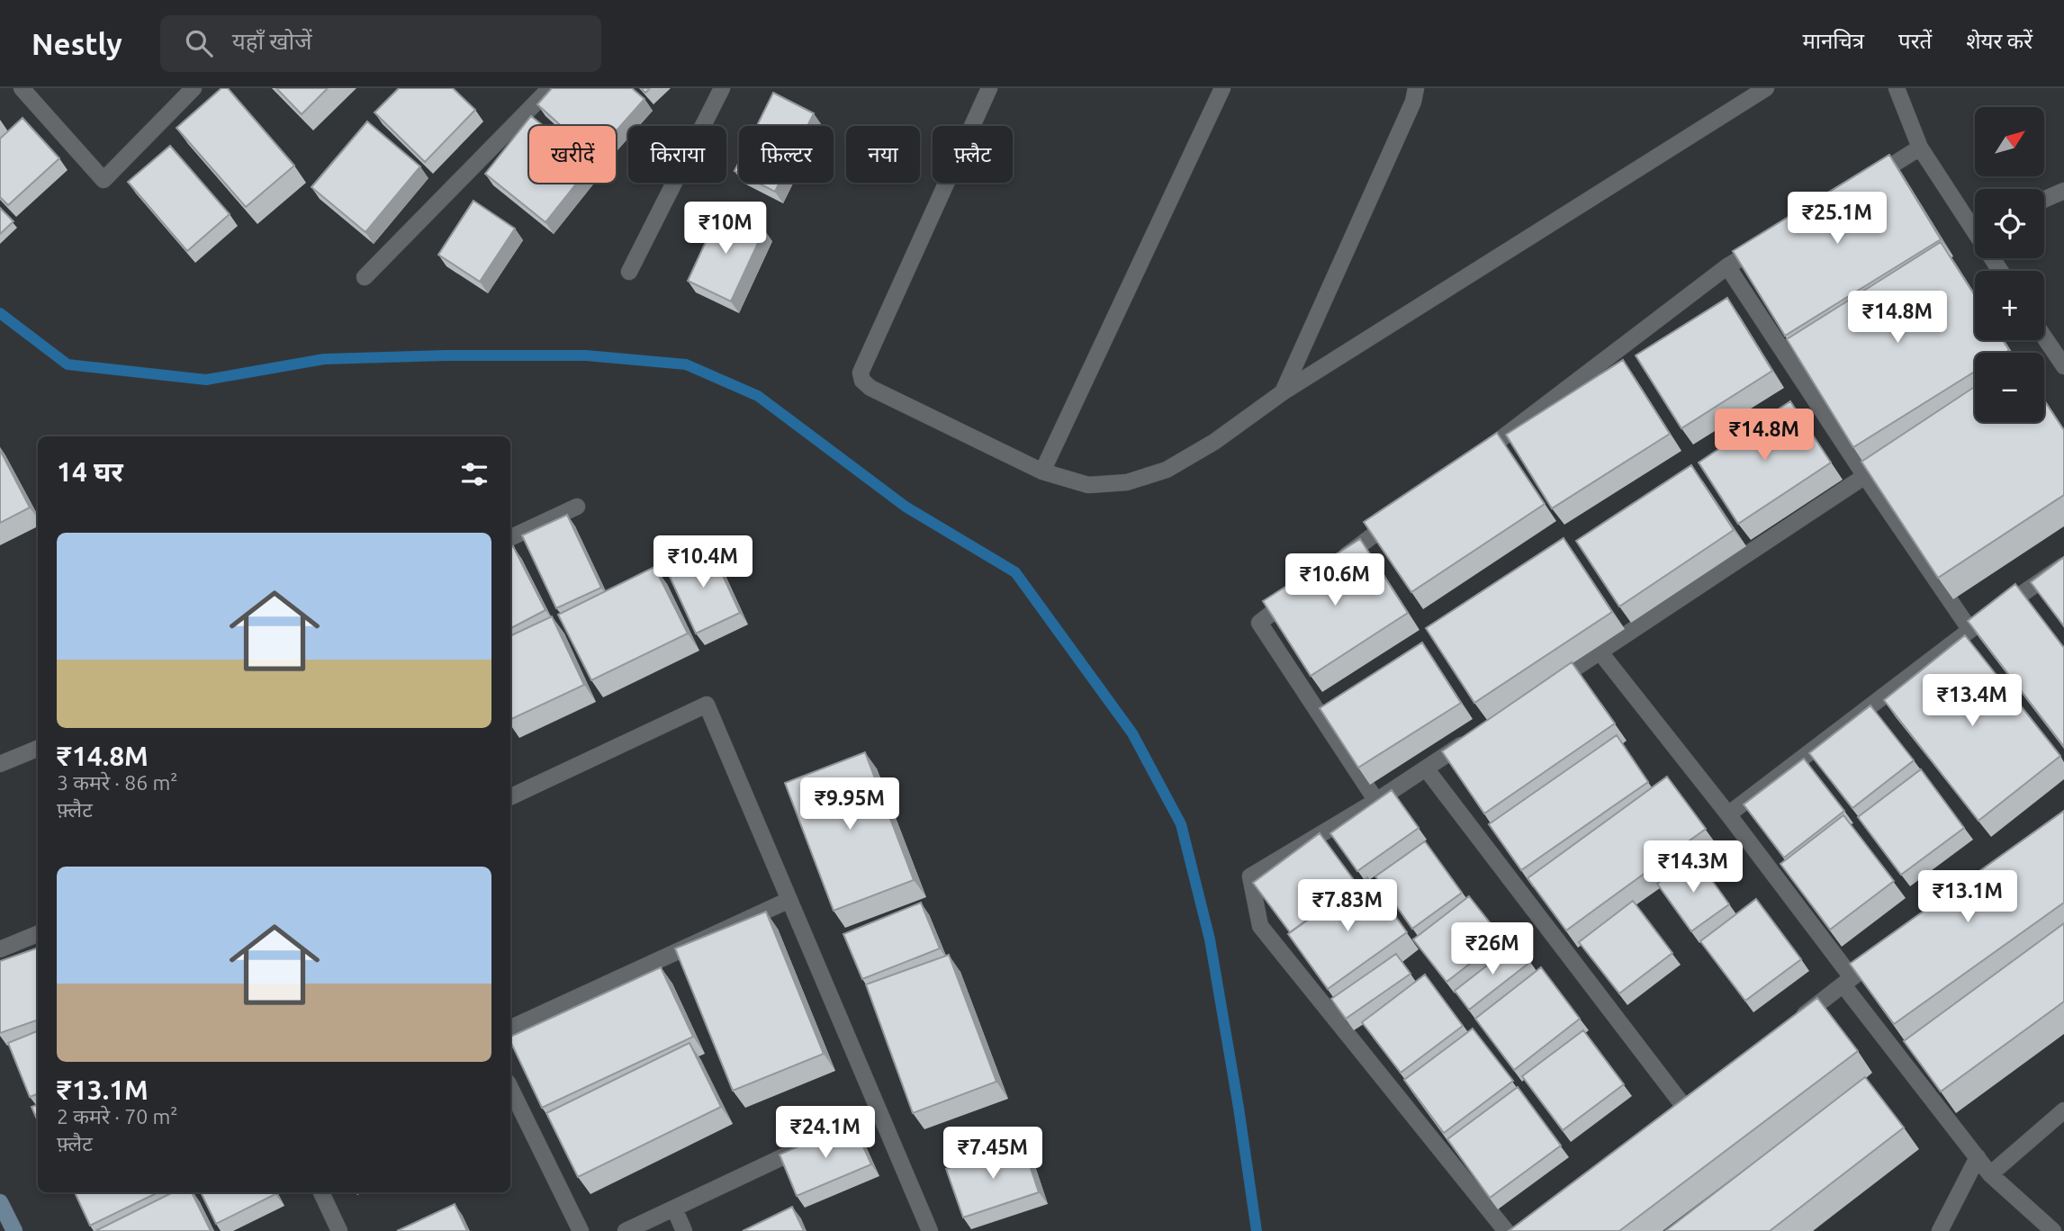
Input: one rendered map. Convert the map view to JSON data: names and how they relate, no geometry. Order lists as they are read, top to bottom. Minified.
{"north":"top right","page":{"header":"Nestly","search":"यहाँ खोजें","nav":["मानचित्र","परतें","शेयर करें"],"map_buttons":["+","−"],"chip":["खरीदें","किराया","फ़िल्टर","नया","फ़्लैट"],"price":["₹25.1M","₹10M","₹14.8M","₹14.8M","₹10.4M","₹10.6M","₹13.4M","₹9.95M","₹14.3M","₹13.1M","₹7.83M","₹26M","₹24.1M","₹7.45M"],"heading":"14 घर","list":[{"name":"₹14.8M","note":"3 कमरे · 86 m² · फ़्लैट"},{"name":"₹13.1M","note":"2 कमरे · 70 m² · फ़्लैट"}]}}
